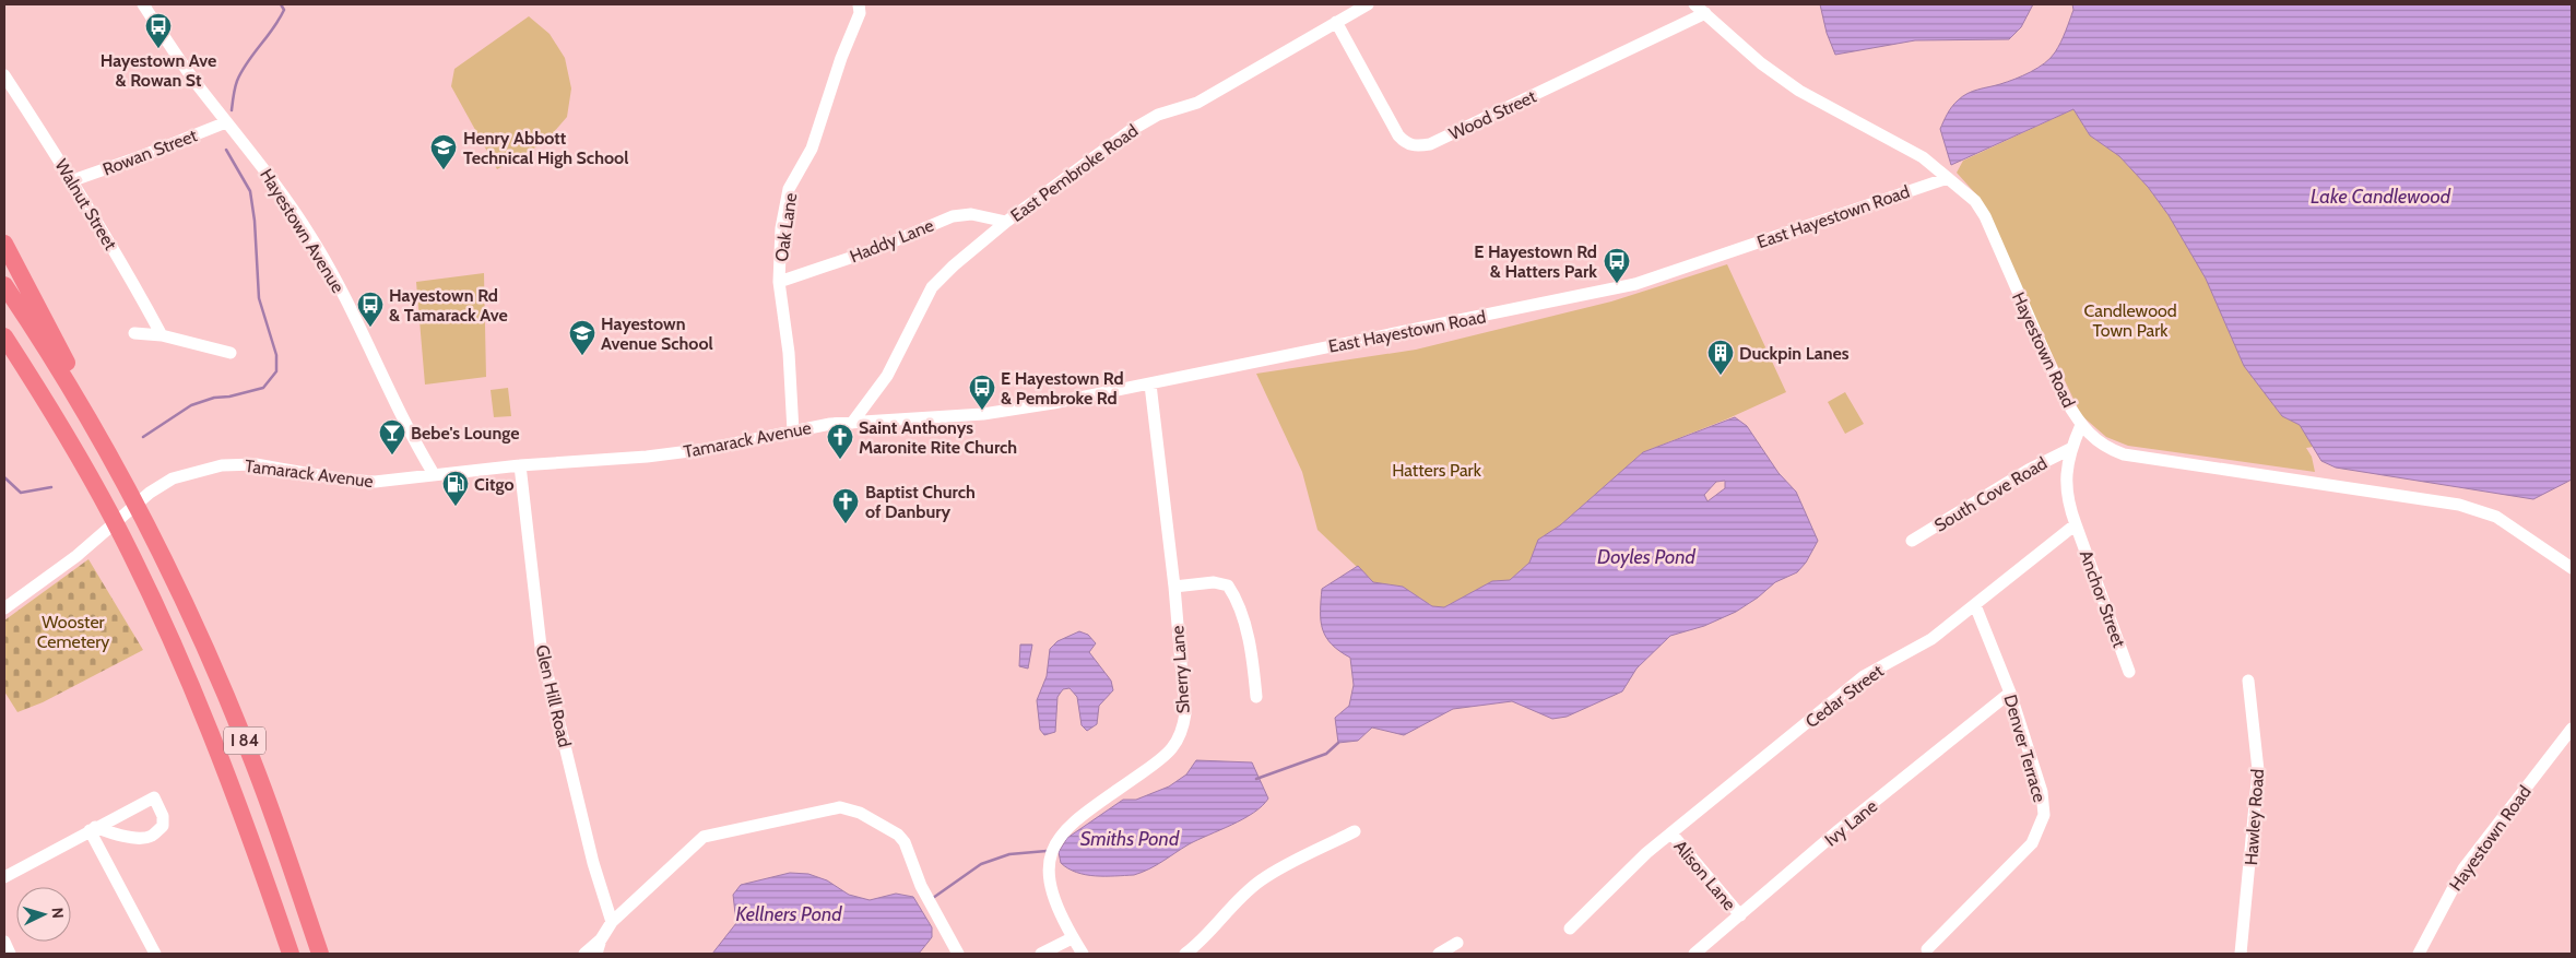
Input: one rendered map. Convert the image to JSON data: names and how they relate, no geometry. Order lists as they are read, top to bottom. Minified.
{"streets":{"highway":["I 84"],"street":["Wood Street","Rowan Street","East Pembroke Road","Walnut Street","East Hayestown Road","Oak Lane","Hayestown Avenue","Haddy Lane","Hayestown Road","Tamarack Avenue","South Cove Road","Anchor Street","Sherry Lane","Glen Hill Road","Cedar Street","Denver Terrace","Hawley Road","Ivy Lane","Alison Lane"]},"crossings":[["Wood Street","East Pembroke Road"],["Wood Street","Hayestown Road"],["Rowan Street","Walnut Street"],["Rowan Street","Hayestown Avenue"],["East Pembroke Road","East Hayestown Road"],["East Pembroke Road","Haddy Lane"],["East Pembroke Road","Tamarack Avenue"],["East Hayestown Road","Hayestown Road"],["East Hayestown Road","Tamarack Avenue"],["East Hayestown Road","Sherry Lane"],["Oak Lane","Haddy Lane"],["Oak Lane","Tamarack Avenue"],["Hayestown Avenue","Tamarack Avenue"],["Tamarack Avenue","Glen Hill Road"],["Anchor Street","Cedar Street"],["Cedar Street","Denver Terrace"],["Cedar Street","Alison Lane"],["Denver Terrace","Ivy Lane"],["Ivy Lane","Alison Lane"]],"water":["Lake Candlewood","Doyles Pond","Smiths Pond","Kellners Pond"],"parks":["Candlewood Town Park","Hatters Park","Wooster Cemetery"],"places":{"bus stop":["Hayestown Ave & Rowan St","E Hayestown Rd & Hatters Park","Hayestown Rd & Tamarack Ave","E Hayestown Rd & Pembroke Rd"],"school or university":["Henry Abbott Technical High School","Hayestown Avenue School"],"building":["Duckpin Lanes"],"bar":["Bebe's Lounge"],"church":["Saint Anthonys Maronite Rite Church","Baptist Church of Danbury"],"fuel station":["Citgo"]},"north":"right"}
